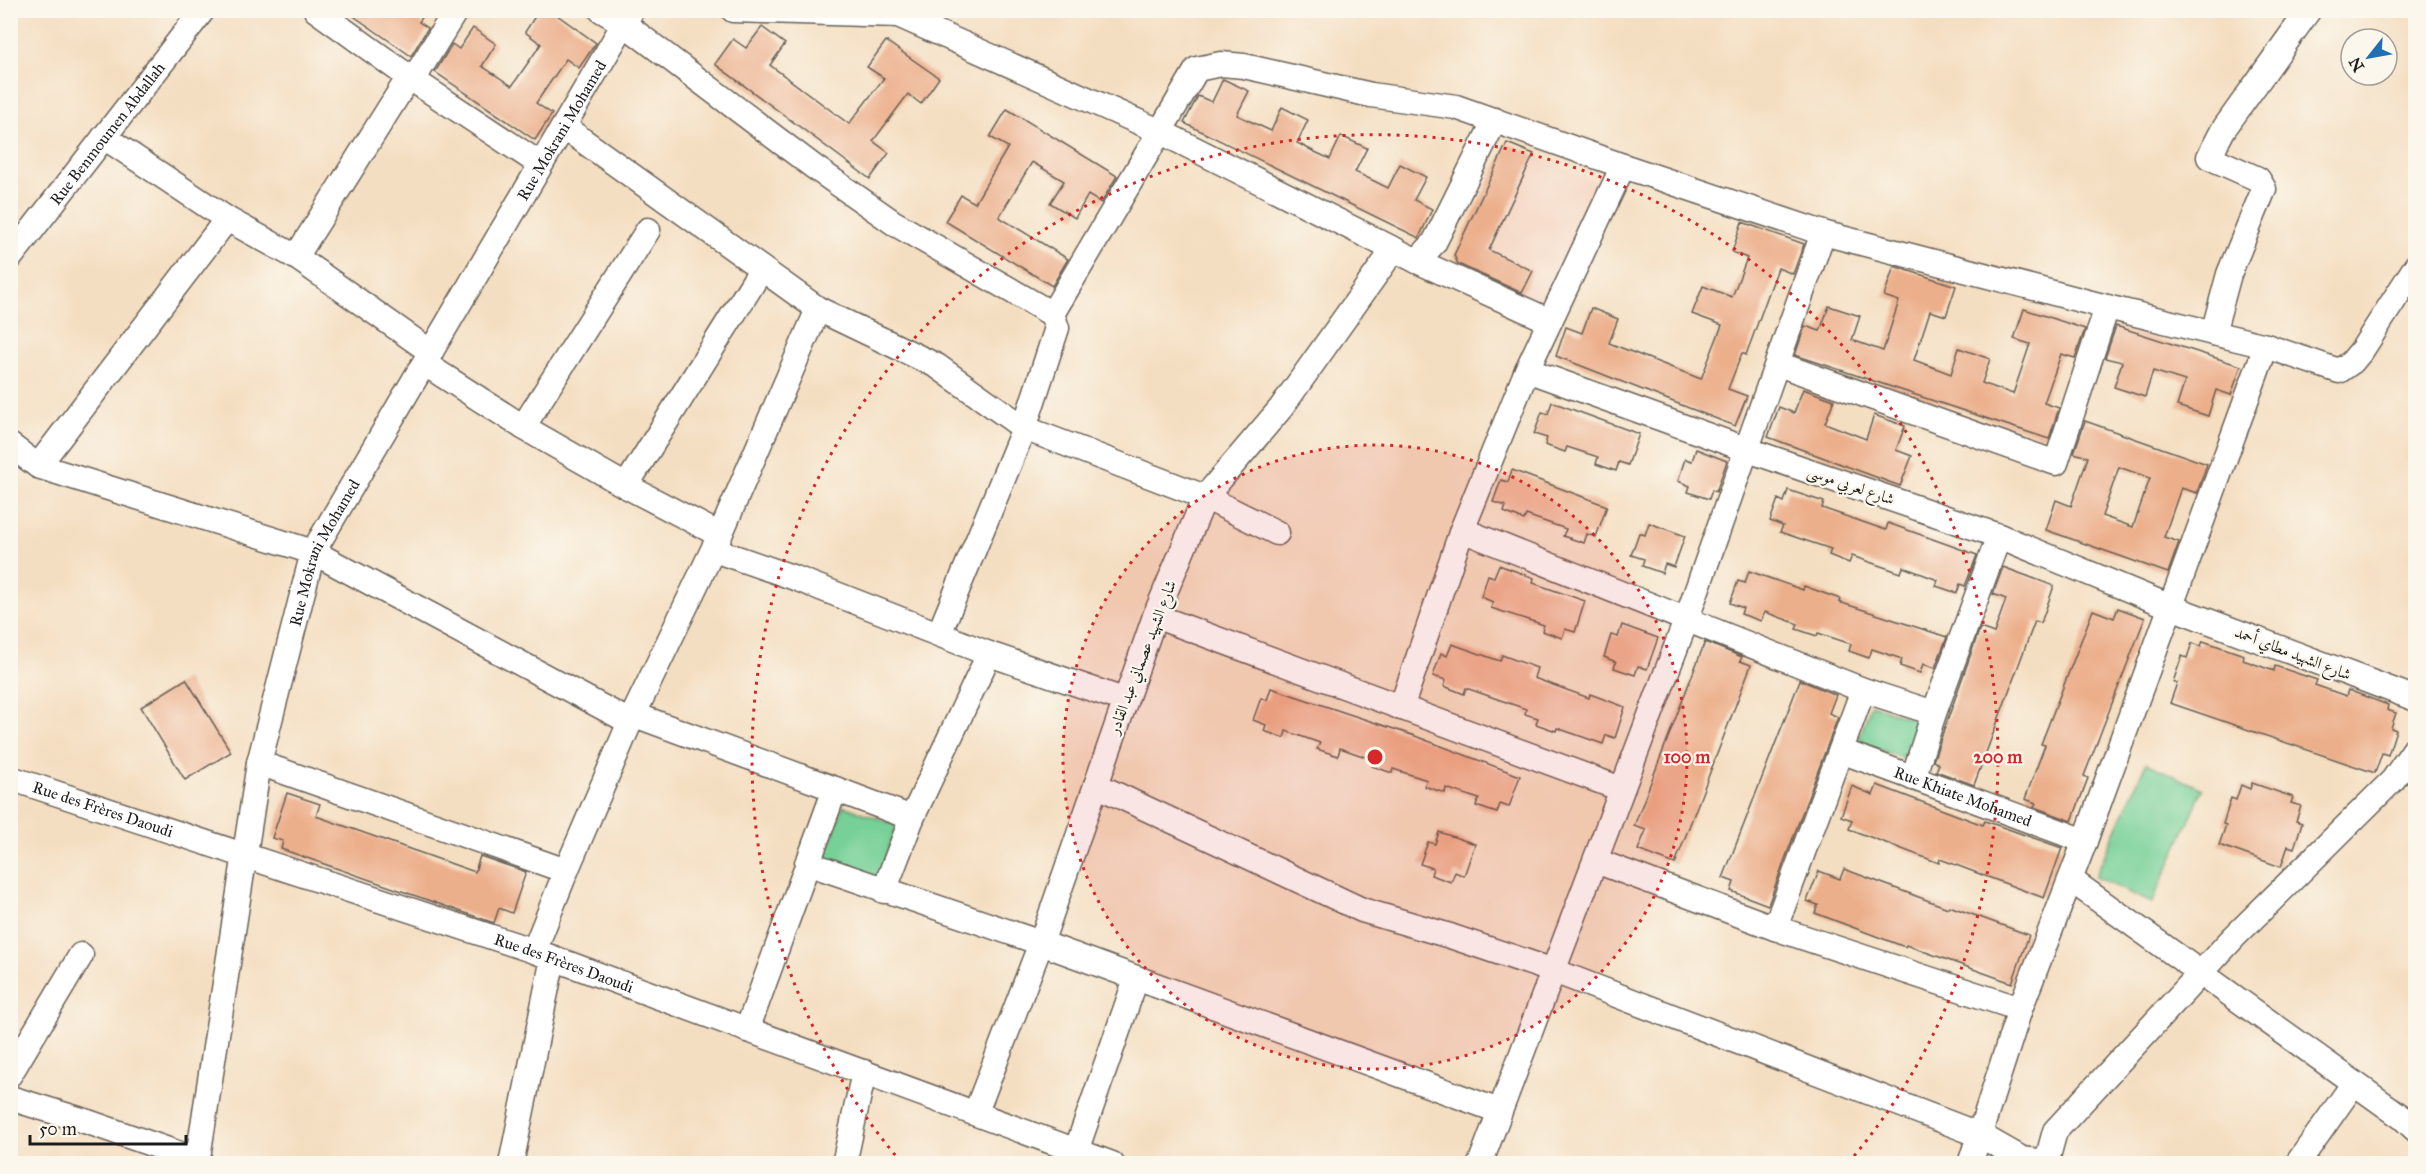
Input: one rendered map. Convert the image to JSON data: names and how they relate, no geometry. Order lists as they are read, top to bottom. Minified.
{"streets":{"street":["Rue Mokrani Mohamed","Rue Benmoumen Abdallah","شارع لعربي موسى","شارع الشهيد مطاي أحمد","شارع الشهيد عصماني عبد القادر","Rue Khiate Mohamed","Rue des Frères Daoudi"]},"crossings":[["Rue Mokrani Mohamed","Rue des Frères Daoudi"],["شارع لعربي موسى","شارع الشهيد مطاي أحمد"],["شارع الشهيد عصماني عبد القادر","Rue des Frères Daoudi"]],"scale_bar":"50 m","north":"bottom left","rings":["100 m","200 m"]}
